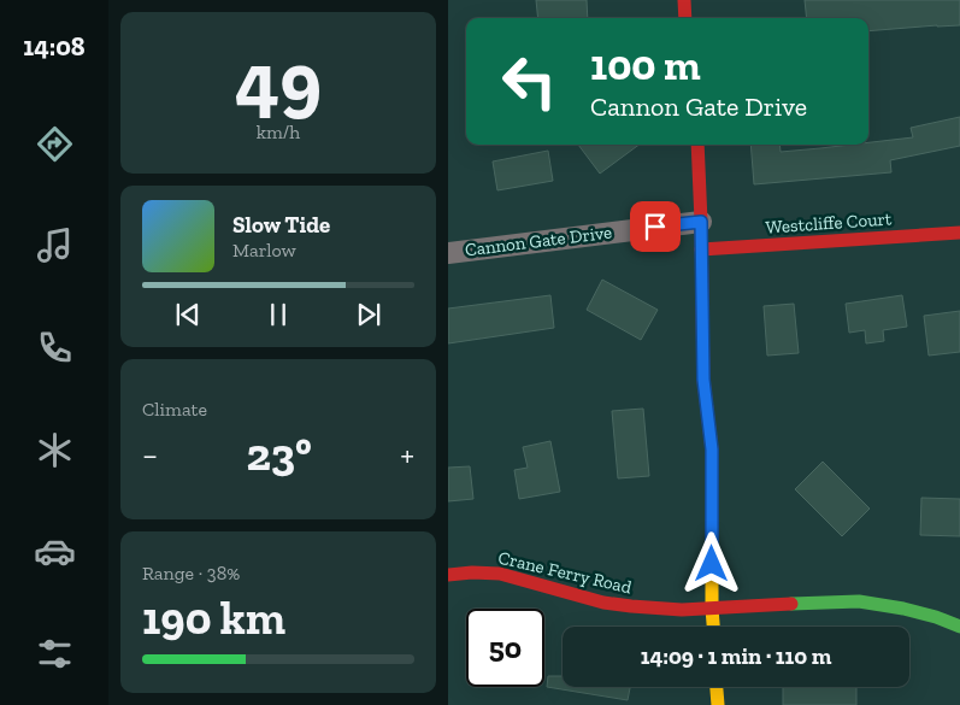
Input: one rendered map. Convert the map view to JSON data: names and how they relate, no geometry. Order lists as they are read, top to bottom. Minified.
{"streets":{"street":["Westcliffe Court","Cannon Gate Drive","Crane Ferry Road"]},"page":{"tabs":"14:08","tile":[["49","km/h"],"Climate",["Range · 38%","190 km"]],"turn":["100 m","Cannon Gate Drive"],"song":["Slow Tide","Marlow"],"heat":["−","23°","+"],"limit":"50","trip":"14:09 · 1 min · 110 m"}}
